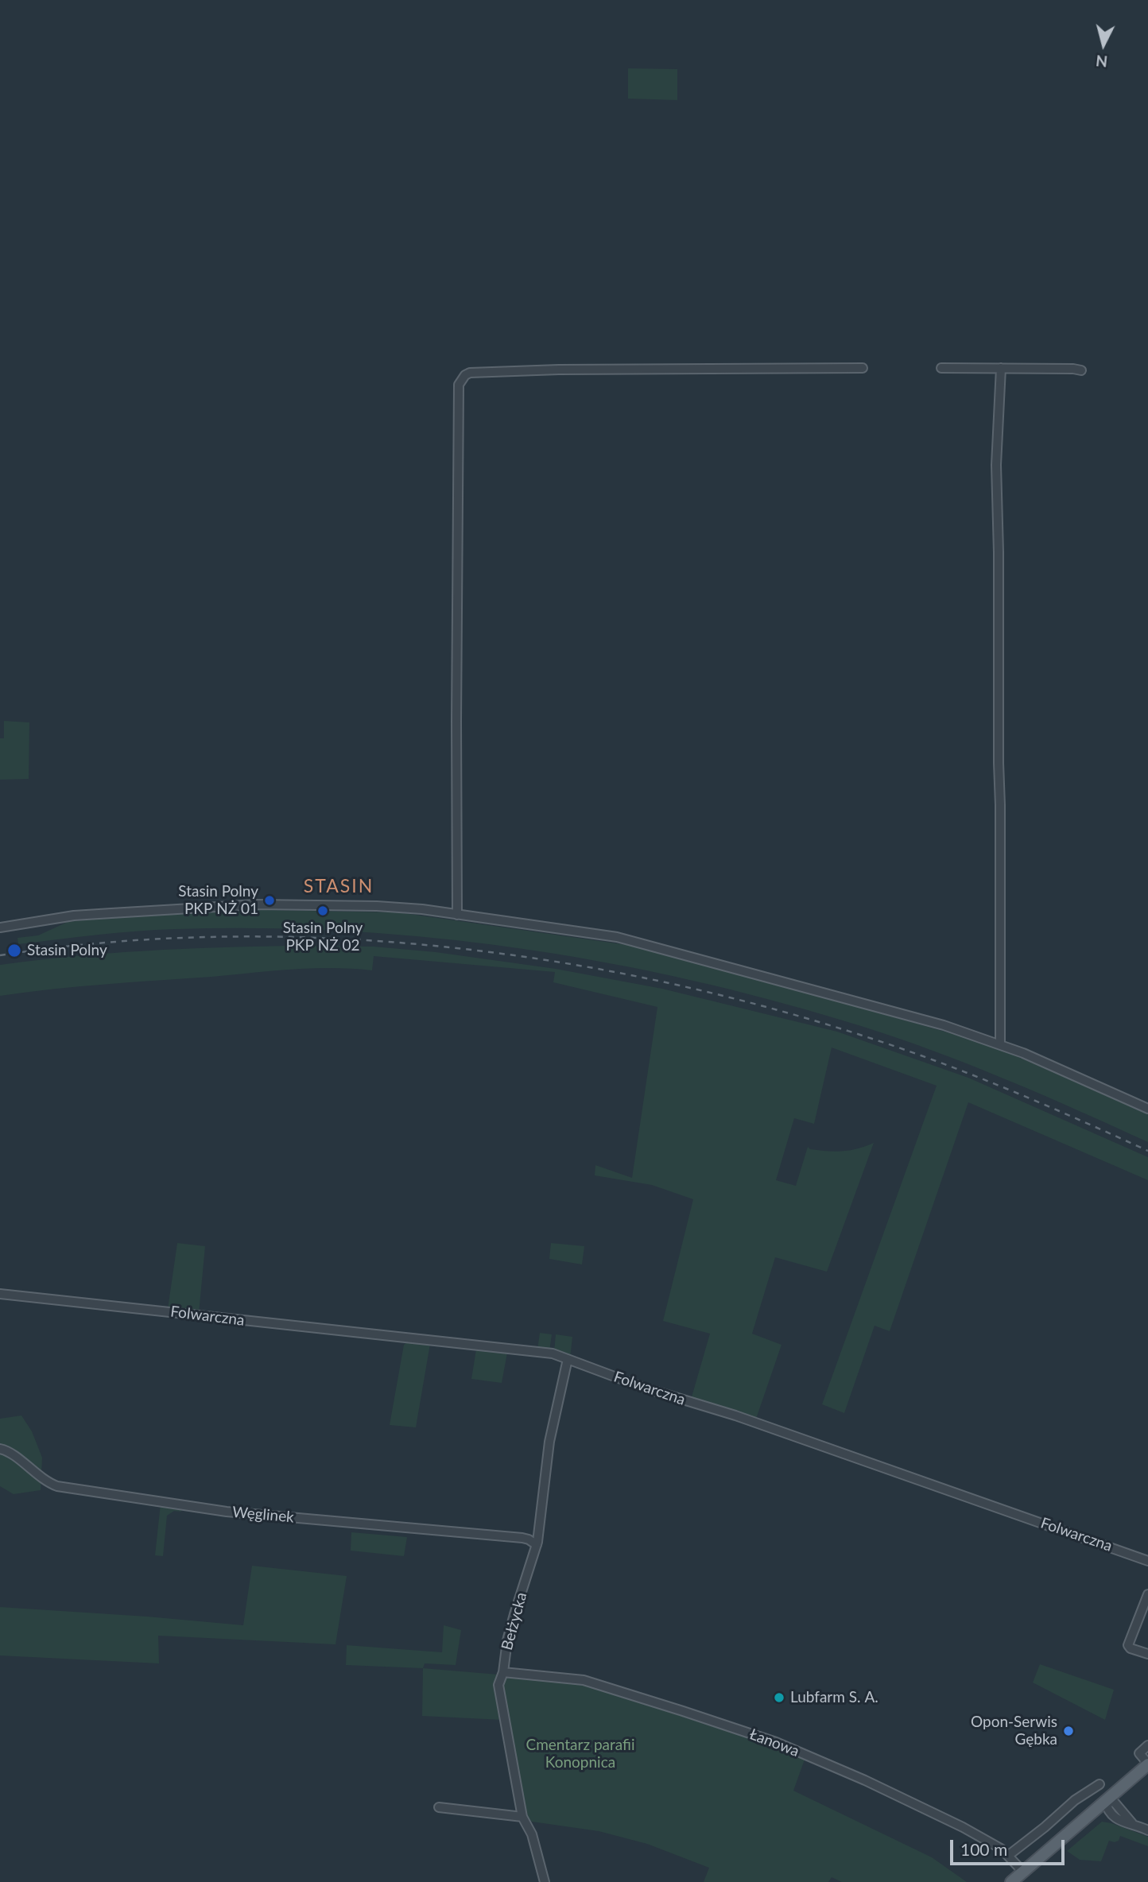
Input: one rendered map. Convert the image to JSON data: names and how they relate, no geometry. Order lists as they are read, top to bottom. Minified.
{"streets":{"street":["Folwarczna","Węglinek","Bełżycka","Łanowa"]},"crossings":[["Folwarczna","Bełżycka"],["Węglinek","Bełżycka"],["Bełżycka","Łanowa"]],"districts":["STASIN"],"parks":["Cmentarz parafii Konopnica"],"places":["Stasin Polny PKP NŻ 01","Stasin Polny PKP NŻ 02","Stasin Polny","Lubfarm S. A.","Opon-Serwis Gębka"],"scale_bar":"100 m","north":"bottom"}
